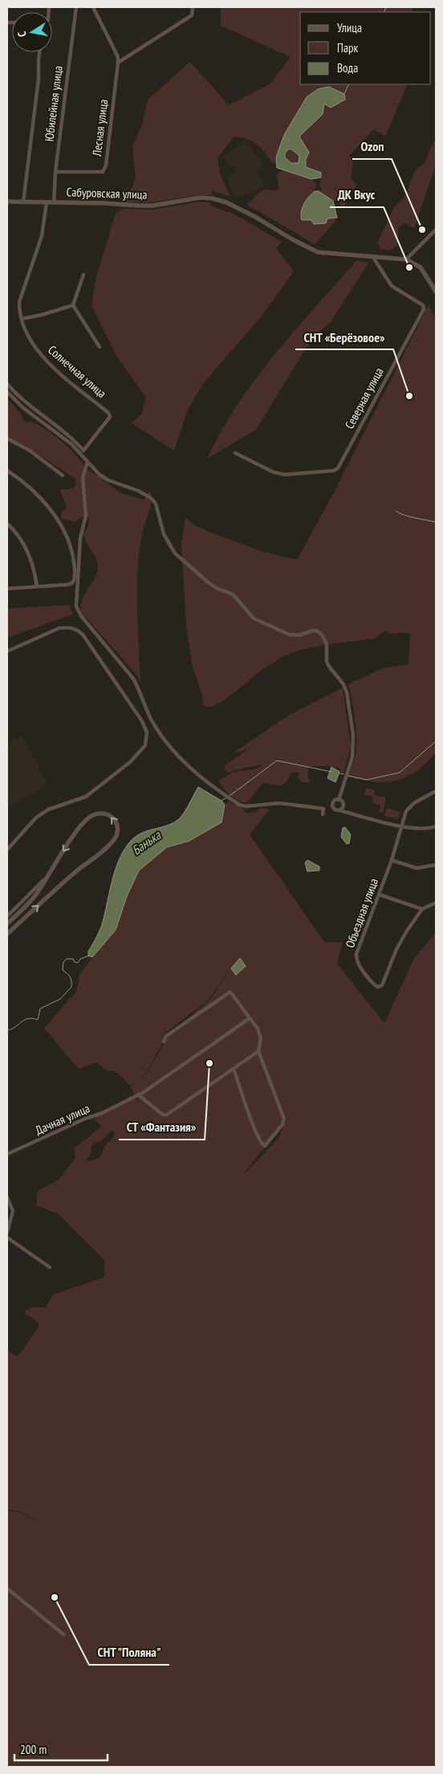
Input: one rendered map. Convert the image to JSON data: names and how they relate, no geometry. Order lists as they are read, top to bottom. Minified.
{"streets":{"street":["Юбилейная улица","Лесная улица","Сабуровская улица","Солнечная улица","Северная улица","Объездная улица","Дачная улица"]},"crossings":[["Юбилейная улица","Лесная улица"],["Юбилейная улица","Сабуровская улица"],["Сабуровская улица","Солнечная улица"],["Сабуровская улица","Северная улица"]],"water":["Банька"],"places":["Ozon","ДК Вкус","СНТ «Берёзовое»","СТ «Фантазия»","СНТ \"Поляна\""],"legend":["Улица","Парк","Вода"],"scale_bar":"200 m","north":"left"}
